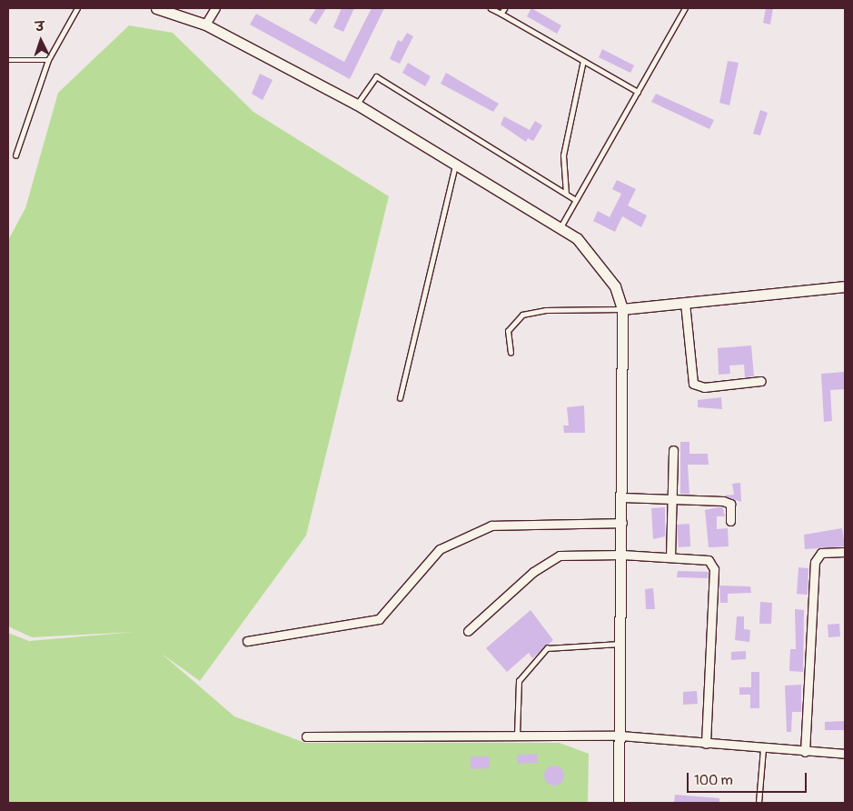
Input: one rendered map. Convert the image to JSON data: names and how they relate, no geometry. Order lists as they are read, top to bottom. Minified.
{"scale_bar":"100 m","north":"top"}
